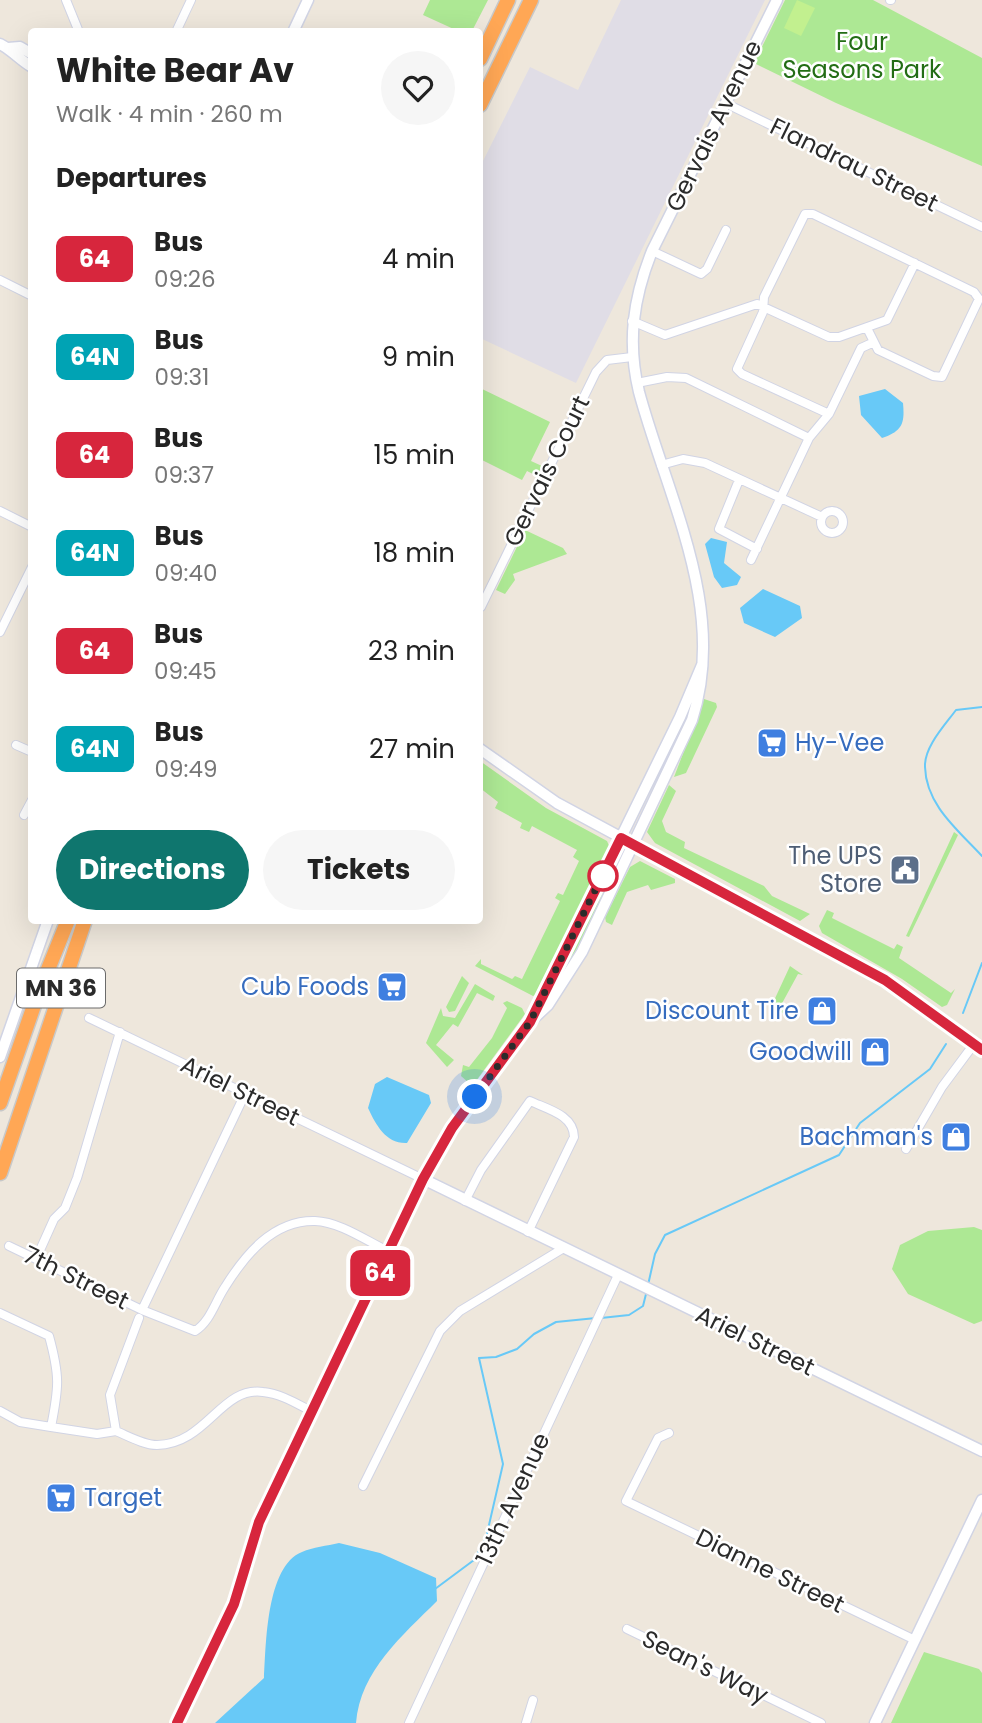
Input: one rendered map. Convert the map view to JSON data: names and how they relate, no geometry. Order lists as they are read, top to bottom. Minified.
{"streets":{"highway":["MN 36"],"street":["Gervais Avenue","Flandrau Street","Gervais Court","Ariel Street","7th Street","13th Avenue","Dianne Street","Sean's Way"]},"crossings":[["Gervais Avenue","Flandrau Street"],["Gervais Avenue","Gervais Court"],["Ariel Street","13th Avenue"]],"parks":["Four Seasons Park"],"places":{"supermarket":["Hy-Vee","Cub Foods","Target"],"public building":["The UPS Store"],"shop":["Discount Tire","Goodwill","Bachman's"]},"lines":["bus line 64"],"page":{"on_map":"64","heading":[["White Bear Av","Walk · 4 min · 260 m"],"Departures"],"list":[{"mark":"64","name":"Bus","note":"09:26","value":"4 min"},{"mark":"64N","name":"Bus","note":"09:31","value":"9 min"},{"mark":"64","name":"Bus","note":"09:37","value":"15 min"},{"mark":"64N","name":"Bus","note":"09:40","value":"18 min"},{"mark":"64","name":"Bus","note":"09:45","value":"23 min"},{"mark":"64N","name":"Bus","note":"09:49","value":"27 min"}],"buttons":["Directions","Tickets"]}}
